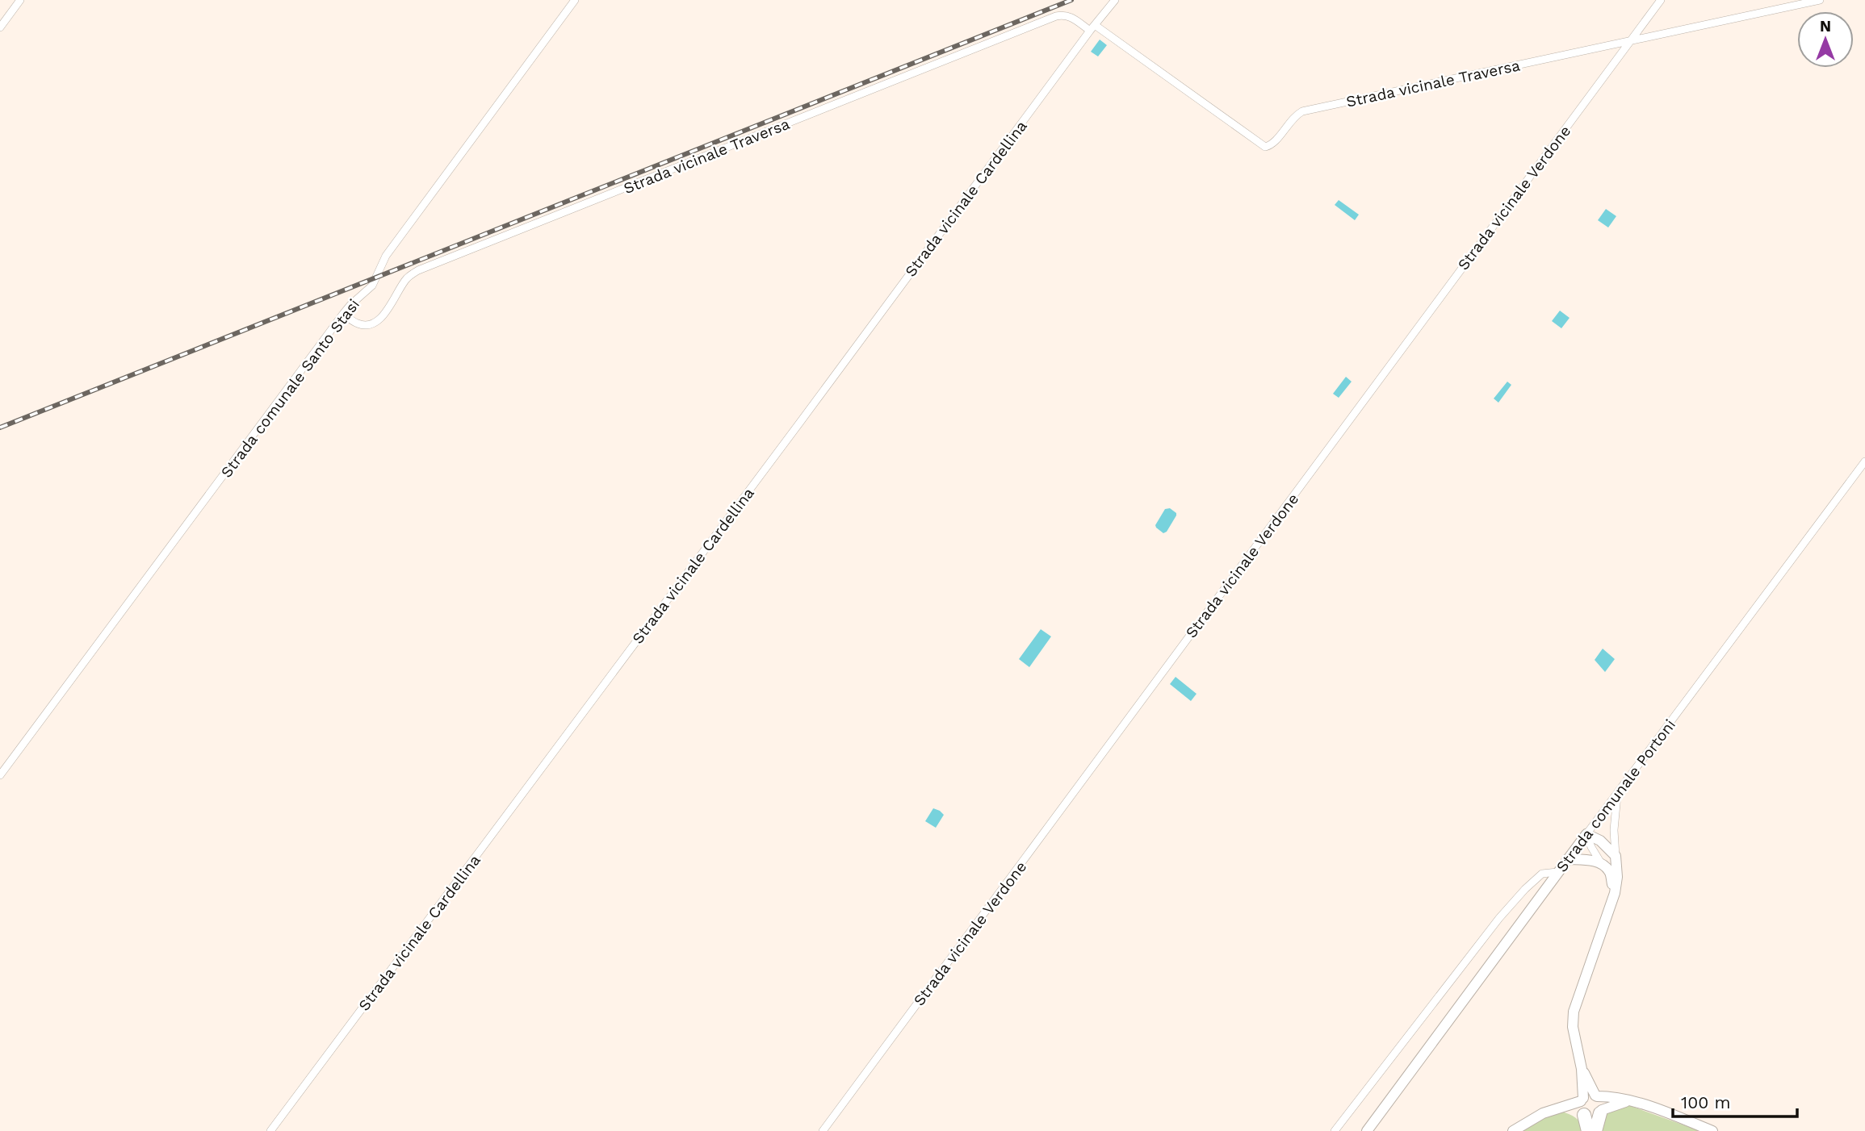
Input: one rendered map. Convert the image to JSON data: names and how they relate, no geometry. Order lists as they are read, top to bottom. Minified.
{"streets":{"street":["Strada vicinale Traversa","Strada vicinale Verdone","Strada vicinale Cardellina","Strada comunale Santo Stasi","Strada comunale Portoni"]},"crossings":[["Strada vicinale Traversa","Strada vicinale Verdone"],["Strada vicinale Traversa","Strada vicinale Cardellina"],["Strada vicinale Traversa","Strada comunale Santo Stasi"]],"scale_bar":"100 m","north":"top"}
